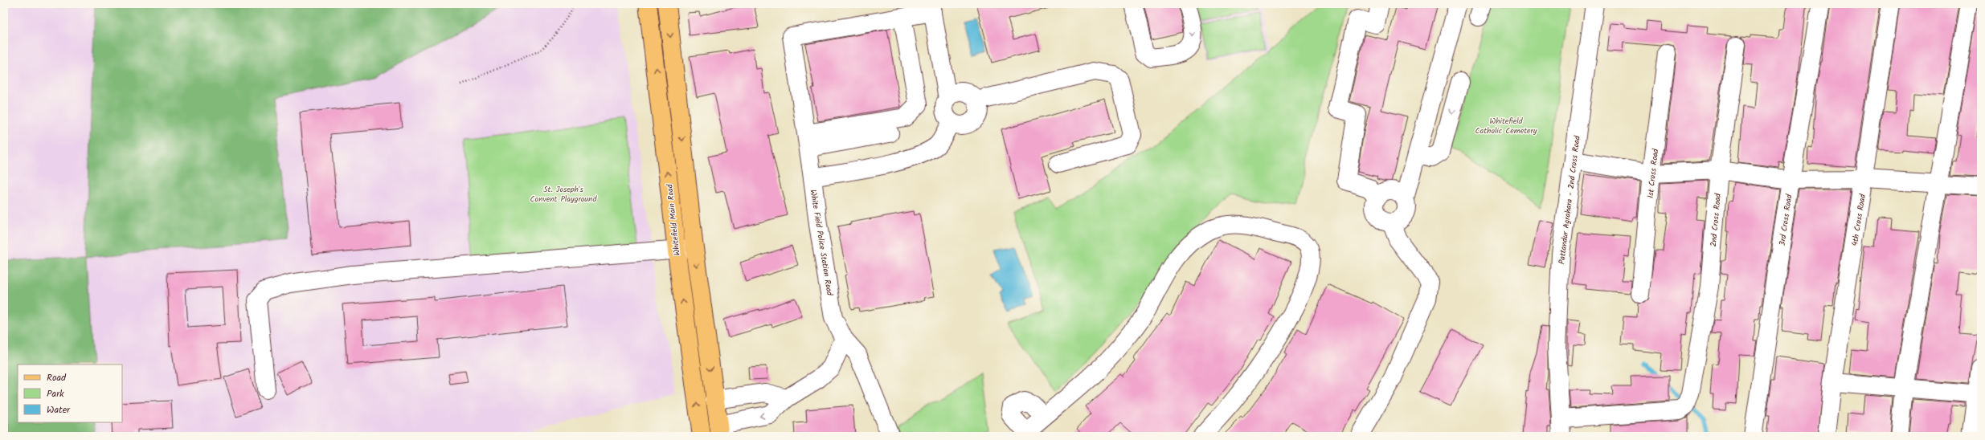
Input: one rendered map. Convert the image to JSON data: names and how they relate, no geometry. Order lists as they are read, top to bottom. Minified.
{"streets":{"main road":["Whitefield Main Road"],"street":["1st Cross Road","Pattandur Agrahara - 2nd Cross Road","2nd Cross Road","3rd Cross Road","4th Cross Road","White Field Police Station Road"]},"crossings":[["Pattandur Agrahara - 2nd Cross Road","2nd Cross Road"]],"parks":["Whitefield Catholic Cemetery","St. Joseph's Convent Playground"],"legend":["Road","Park","Water"]}
